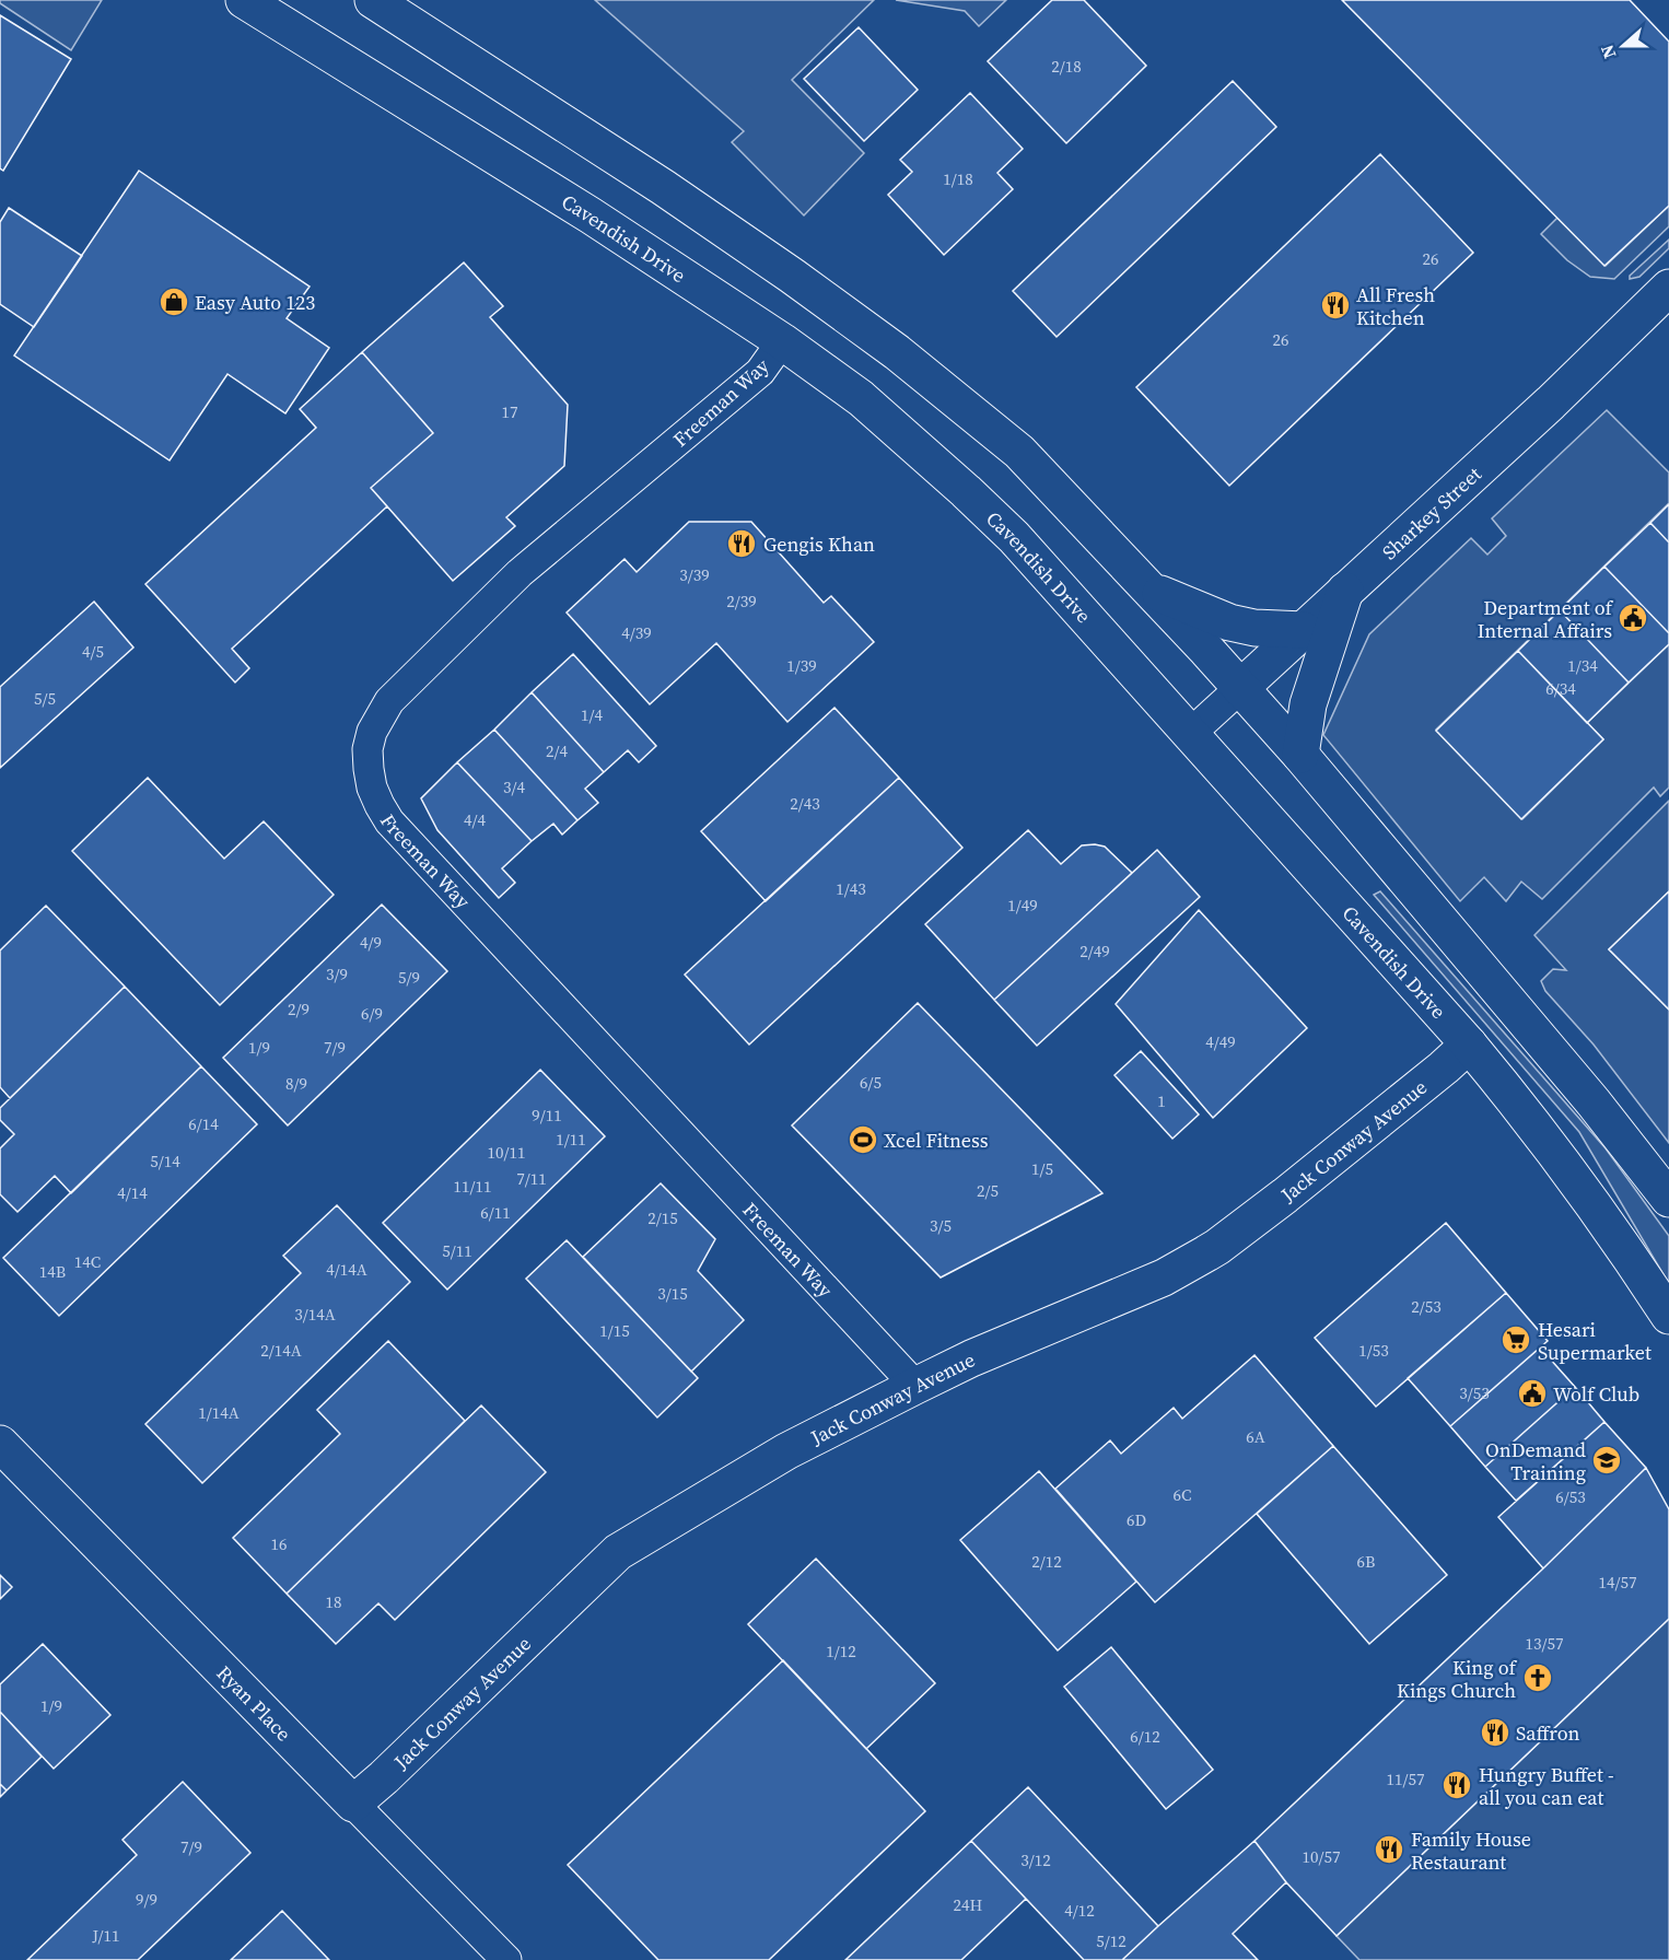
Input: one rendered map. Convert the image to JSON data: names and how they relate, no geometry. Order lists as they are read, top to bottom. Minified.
{"streets":{"main road":["Cavendish Drive","Sharkey Street","Jack Conway Avenue","Ryan Place"],"street":["Freeman Way"]},"crossings":[["Cavendish Drive","Freeman Way"],["Cavendish Drive","Sharkey Street"],["Cavendish Drive","Jack Conway Avenue"],["Freeman Way","Jack Conway Avenue"],["Jack Conway Avenue","Ryan Place"]],"places":{"shop":["Easy Auto 123"],"restaurant":["All Fresh Kitchen","Gengis Khan","Saffron","Hungry Buffet - all you can eat","Family House Restaurant"],"public building":["Department of Internal Affairs","Wolf Club"],"sports":["Xcel Fitness"],"supermarket":["Hesari Supermarket"],"school or university":["OnDemand Training"],"church":["King of Kings Church"]},"house_numbers":["2/18","1/18","26","26","17","3/39","2/39","4/39","4/5","1/39","1/34","6/34","5/5","1/4","2/4","3/4","2/43","4/4","1/43","1/49","4/9","2/49","3/9","5/9","2/9","6/9","4/49","1/9","7/9","6/5","8/9","1","9/11","6/14","1/11","10/11","5/14","1/5","7/11","11/11","2/5","4/14","6/11","2/15","3/5","5/11","14C","4/14A","14B","3/15","2/53","3/14A","1/15","2/14A","1/53","3/53","1/14A","6A","6C","6/53","6D","16","2/12","6B","14/57","18","13/57","1/12","1/9","6/12","11/57","7/9","10/57","3/12","9/9","24H","4/12","J/11","5/12"],"north":"left"}
